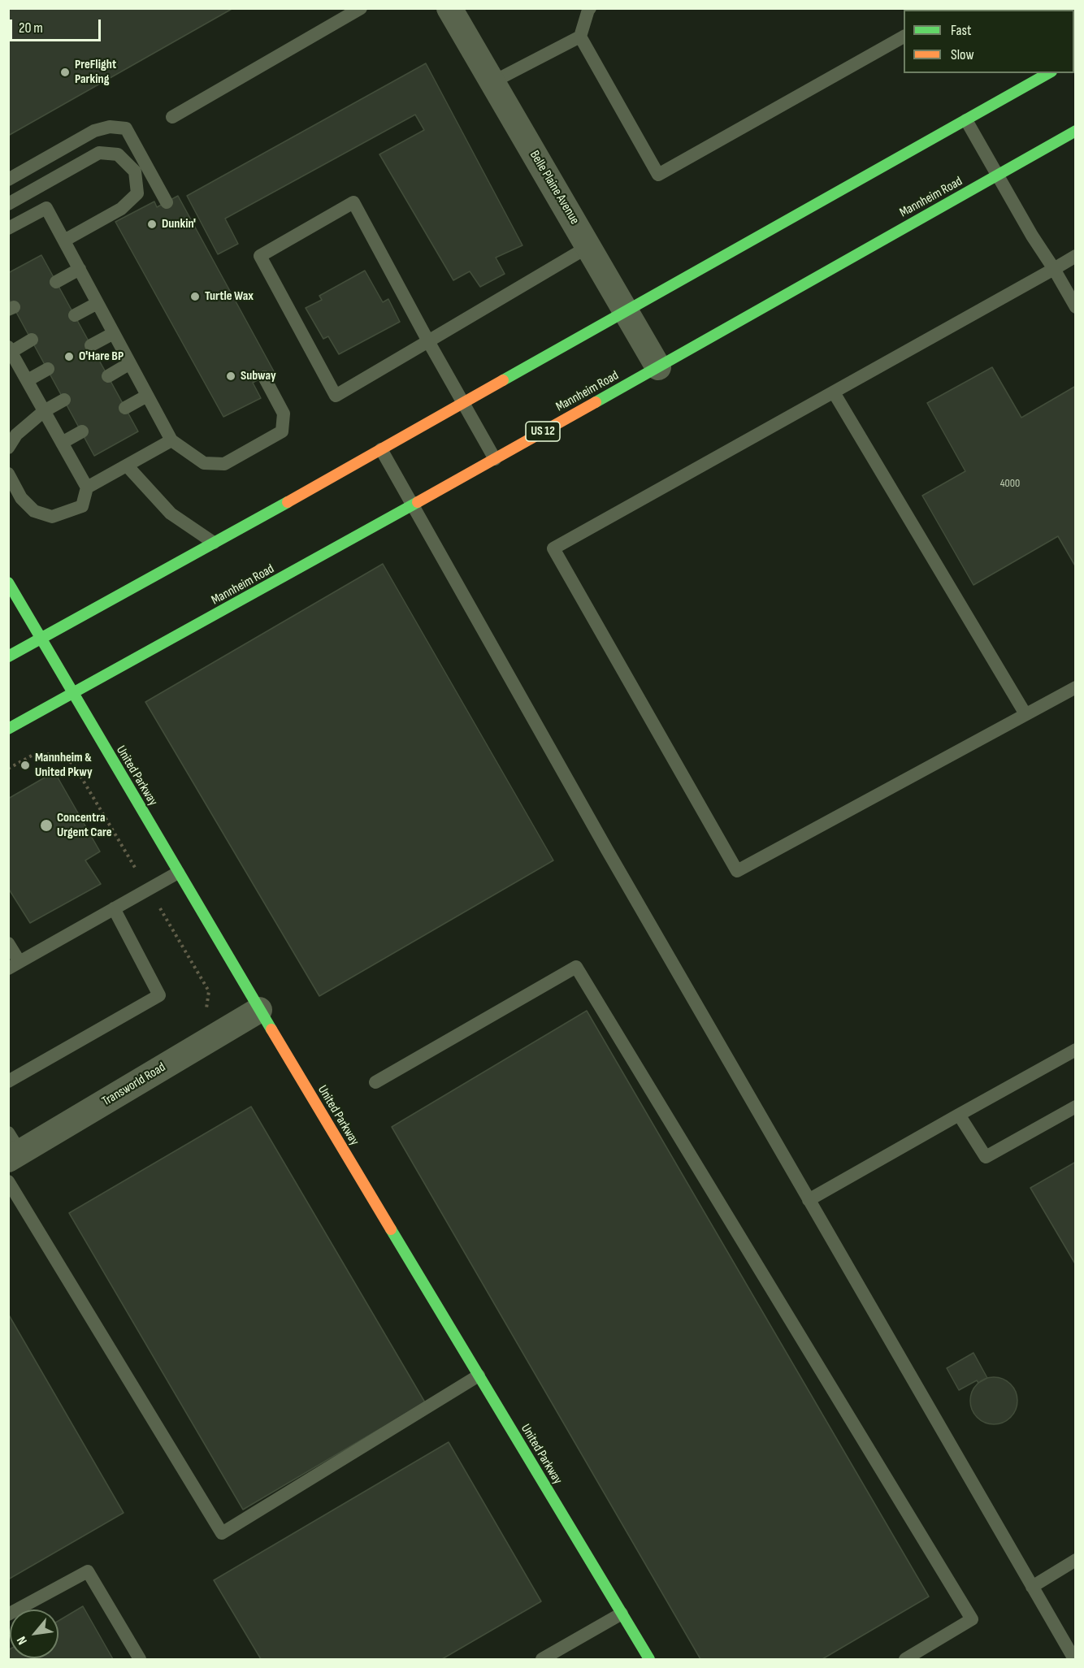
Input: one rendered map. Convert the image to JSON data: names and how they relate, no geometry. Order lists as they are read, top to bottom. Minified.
{"streets":{"main road":["Mannheim Road","US 12","United Parkway"],"street":["Belle Plaine Avenue","Transworld Road"]},"crossings":[["Belle Plaine Avenue","Mannheim Road"],["Mannheim Road","United Parkway"],["United Parkway","Transworld Road"]],"places":["PreFlight Parking","Dunkin'","Turtle Wax","O'Hare BP","Subway","Mannheim & United Pkwy","Concentra Urgent Care"],"house_numbers":["4000"],"legend":["Fast","Slow"],"scale_bar":"20 m","north":"bottom left"}
